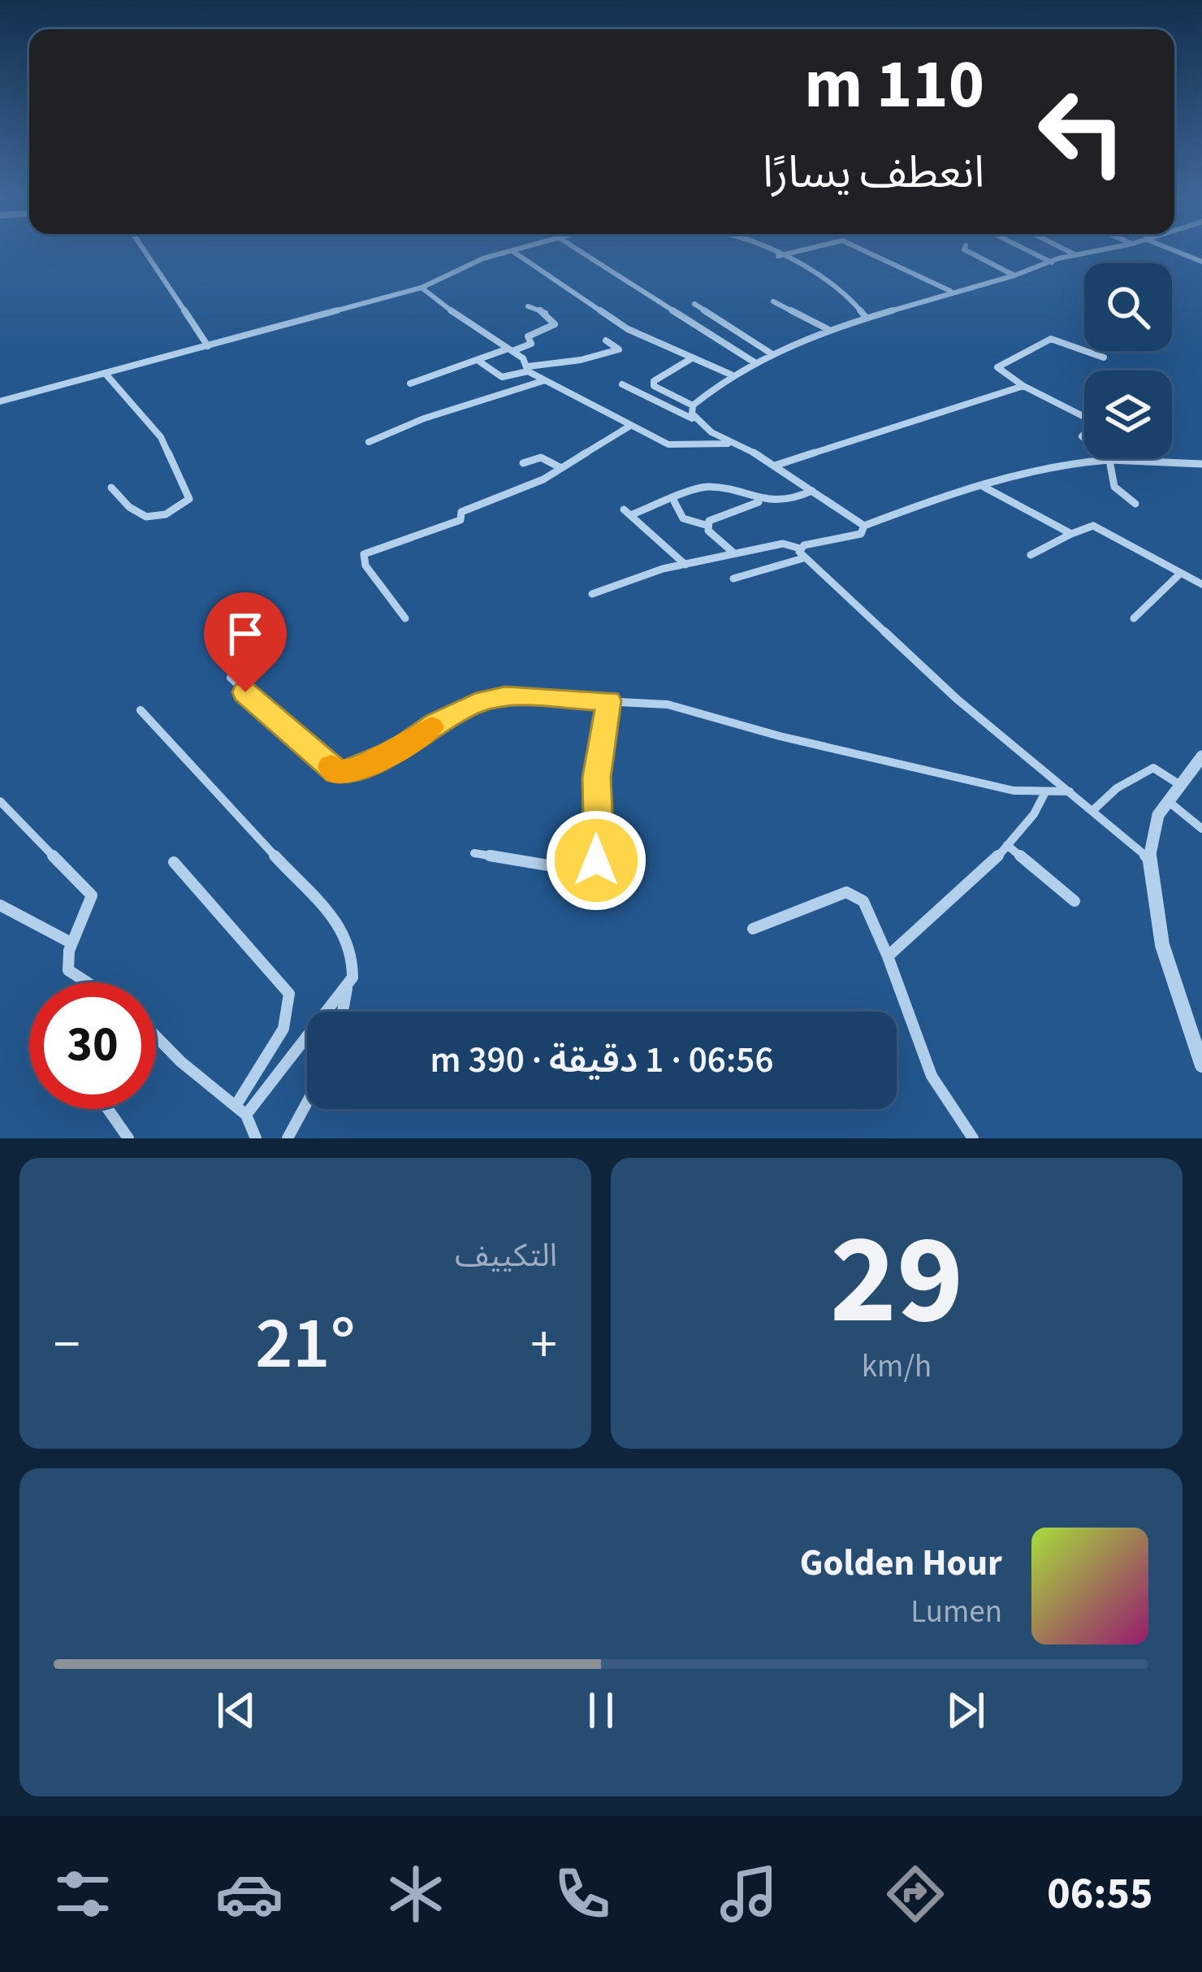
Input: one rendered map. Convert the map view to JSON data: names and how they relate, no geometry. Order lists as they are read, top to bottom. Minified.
{"page":{"turn":["110 m","انعطف يسارًا"],"limit":"30","trip":"06:56 · 1 دقيقة · 390 m","tile":[["29","km/h"],"التكييف"],"heat":["−","21°","+"],"song":["Golden Hour","Lumen"],"tabs":"06:55"}}
